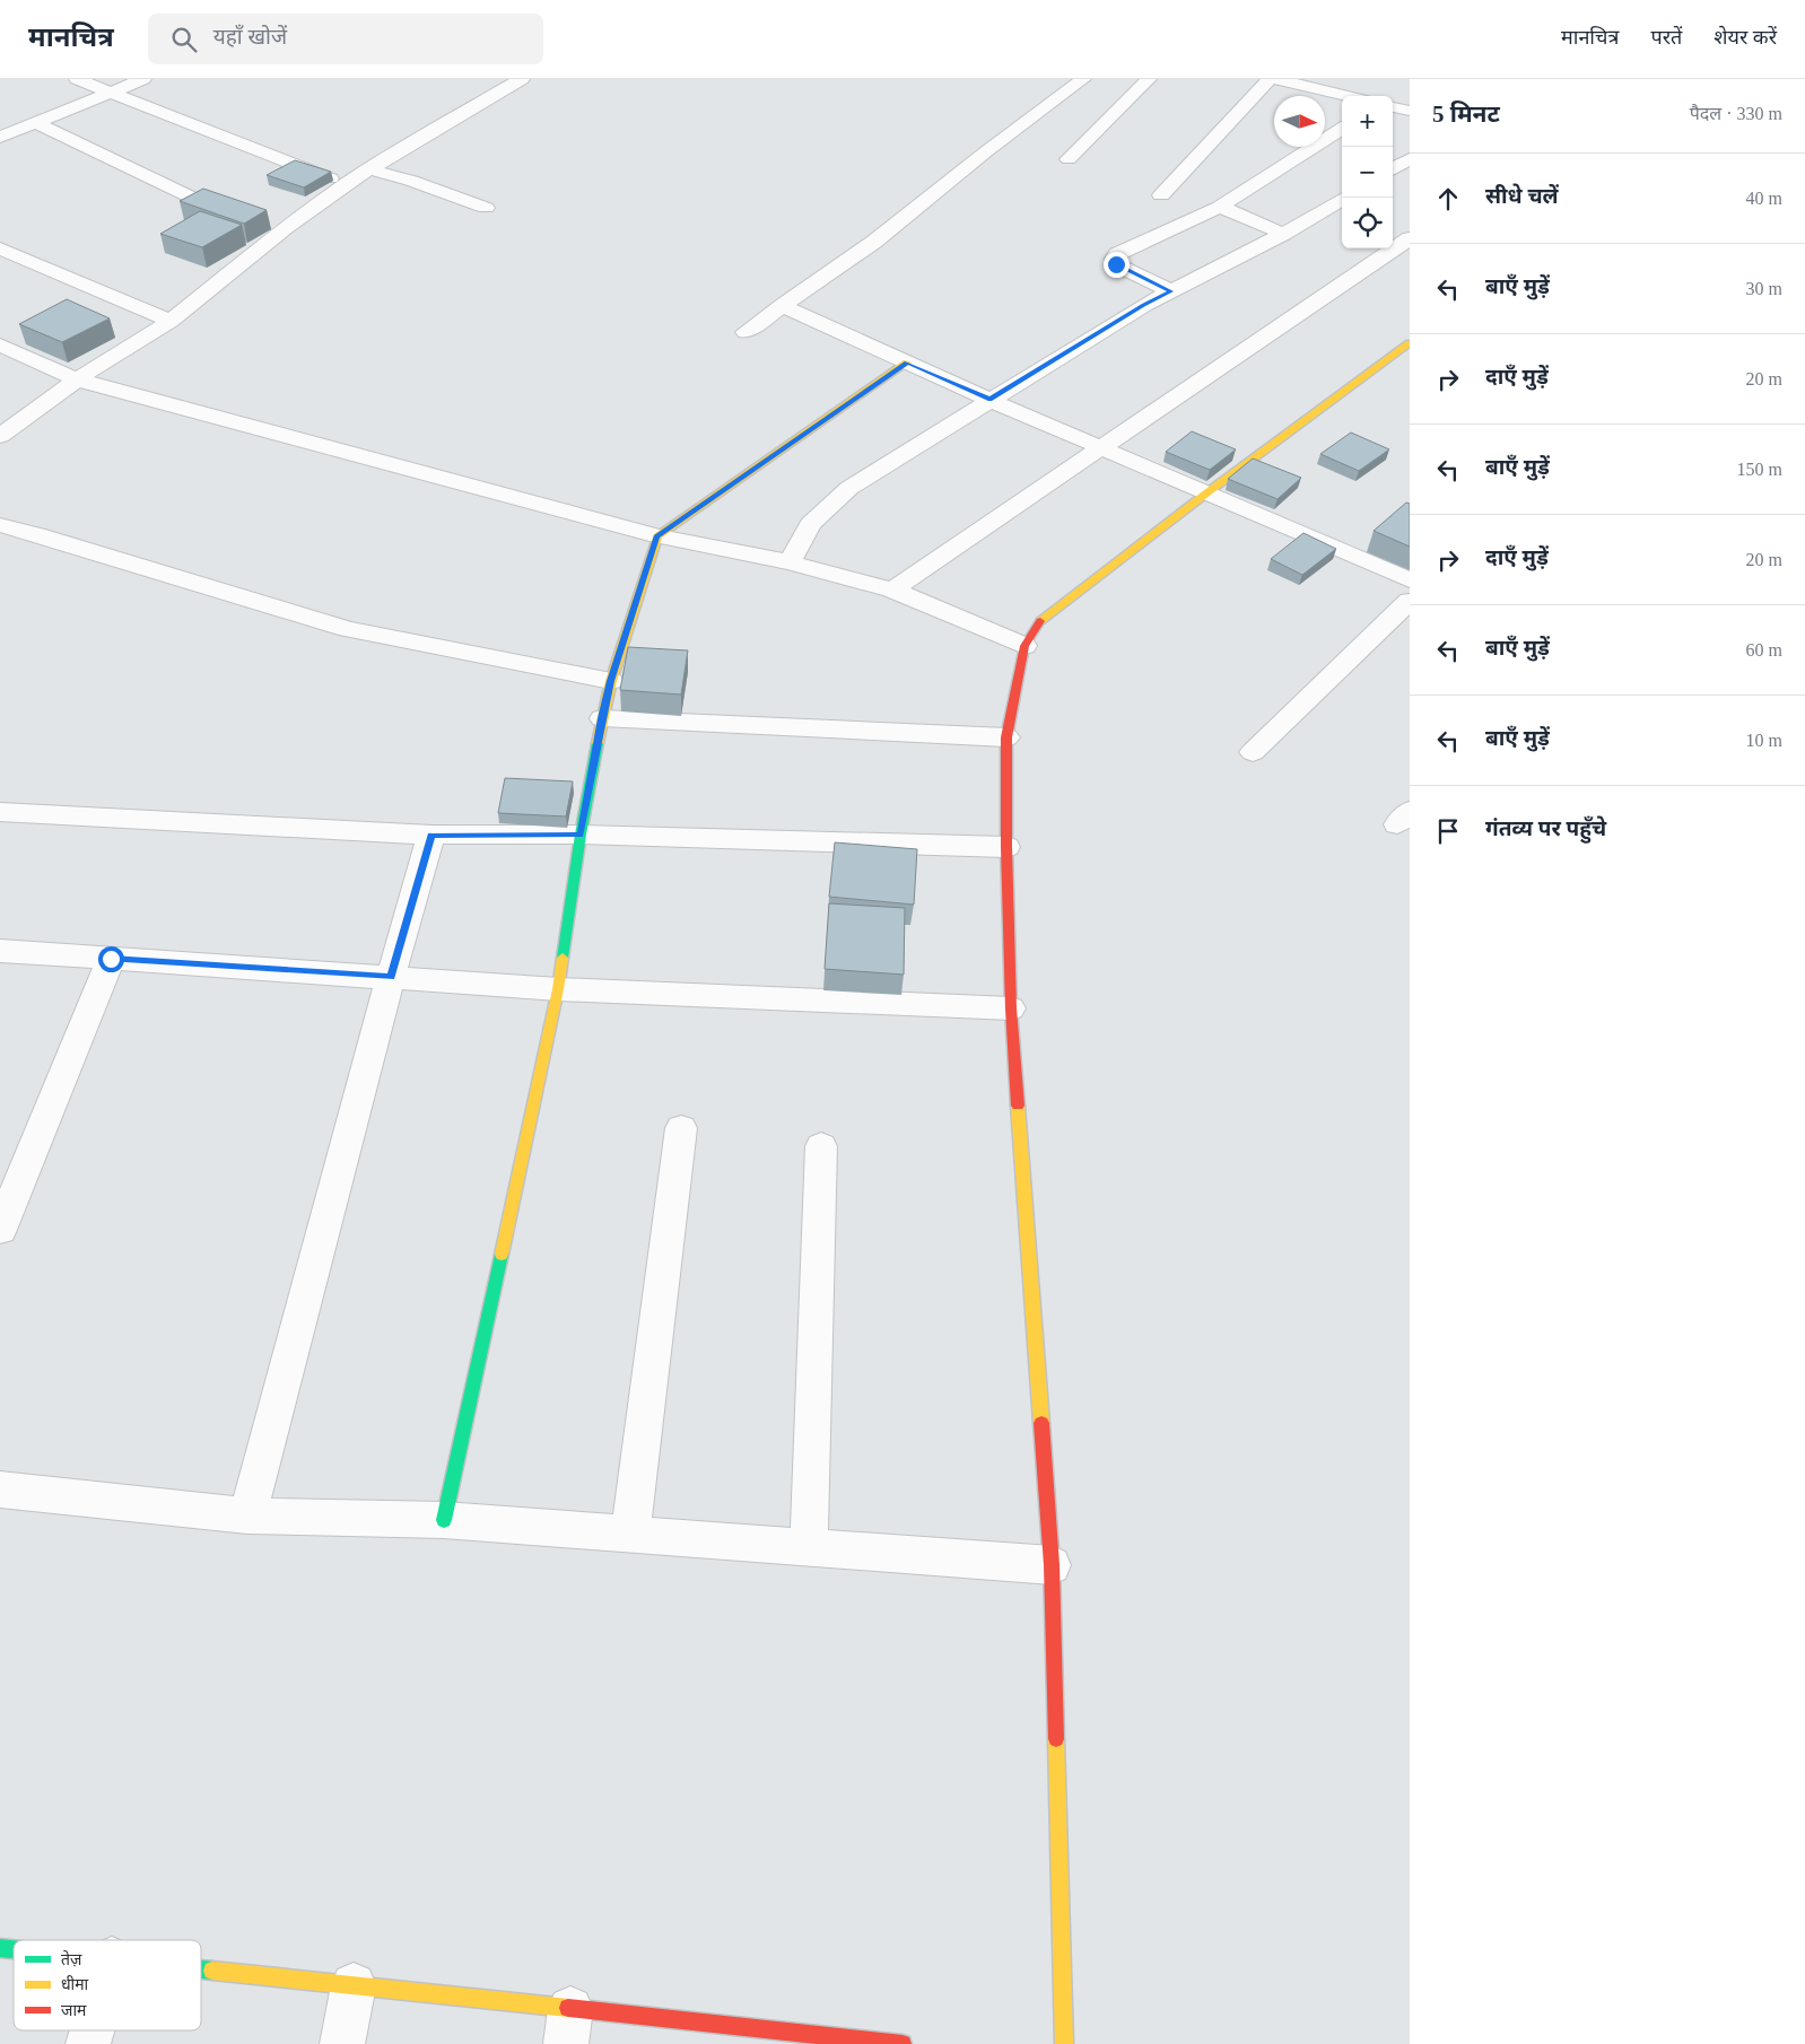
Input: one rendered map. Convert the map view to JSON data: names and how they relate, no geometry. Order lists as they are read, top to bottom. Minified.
{"legend":["तेज़","धीमा","जाम"],"north":"right","page":{"header":"मानचित्र","search":"यहाँ खोजें","nav":["मानचित्र","परतें","शेयर करें"],"heading":["5 मिनट","पैदल · 330 m"],"map_buttons":["+","−"],"list":[["सीधे चलें","40 m"],["बाएँ मुड़ें","30 m"],["दाएँ मुड़ें","20 m"],["बाएँ मुड़ें","150 m"],["दाएँ मुड़ें","20 m"],["बाएँ मुड़ें","60 m"],["बाएँ मुड़ें","10 m"],"गंतव्य पर पहुँचे"]}}
